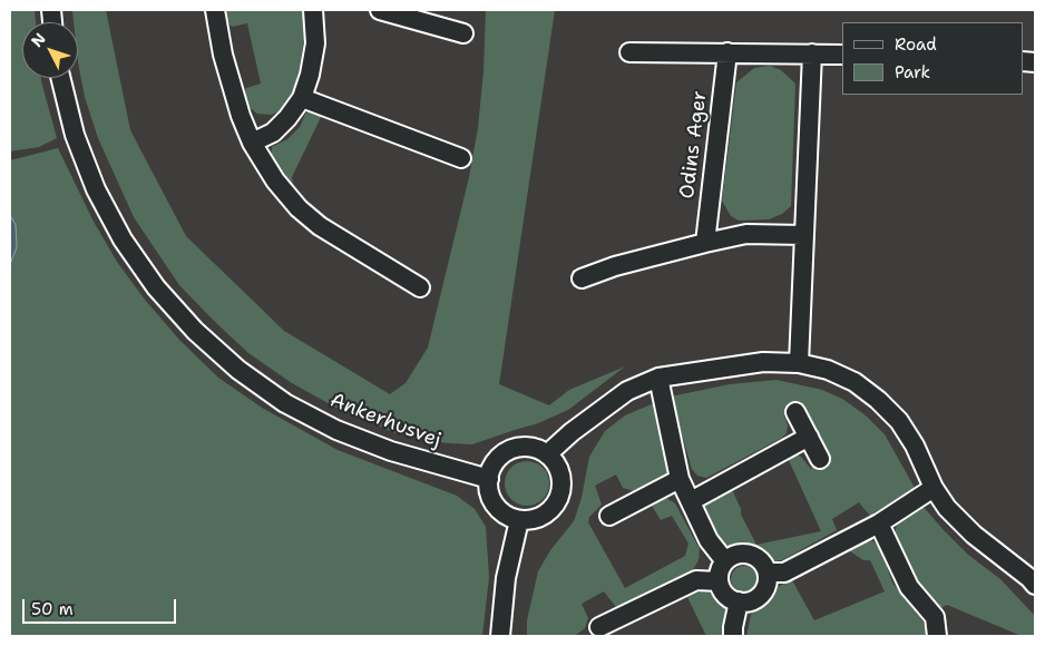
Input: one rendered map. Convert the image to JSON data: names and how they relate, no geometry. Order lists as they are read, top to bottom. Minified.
{"streets":{"street":["Odins Ager","Ankerhusvej"]},"legend":["Road","Park"],"scale_bar":"50 m","north":"top left"}
